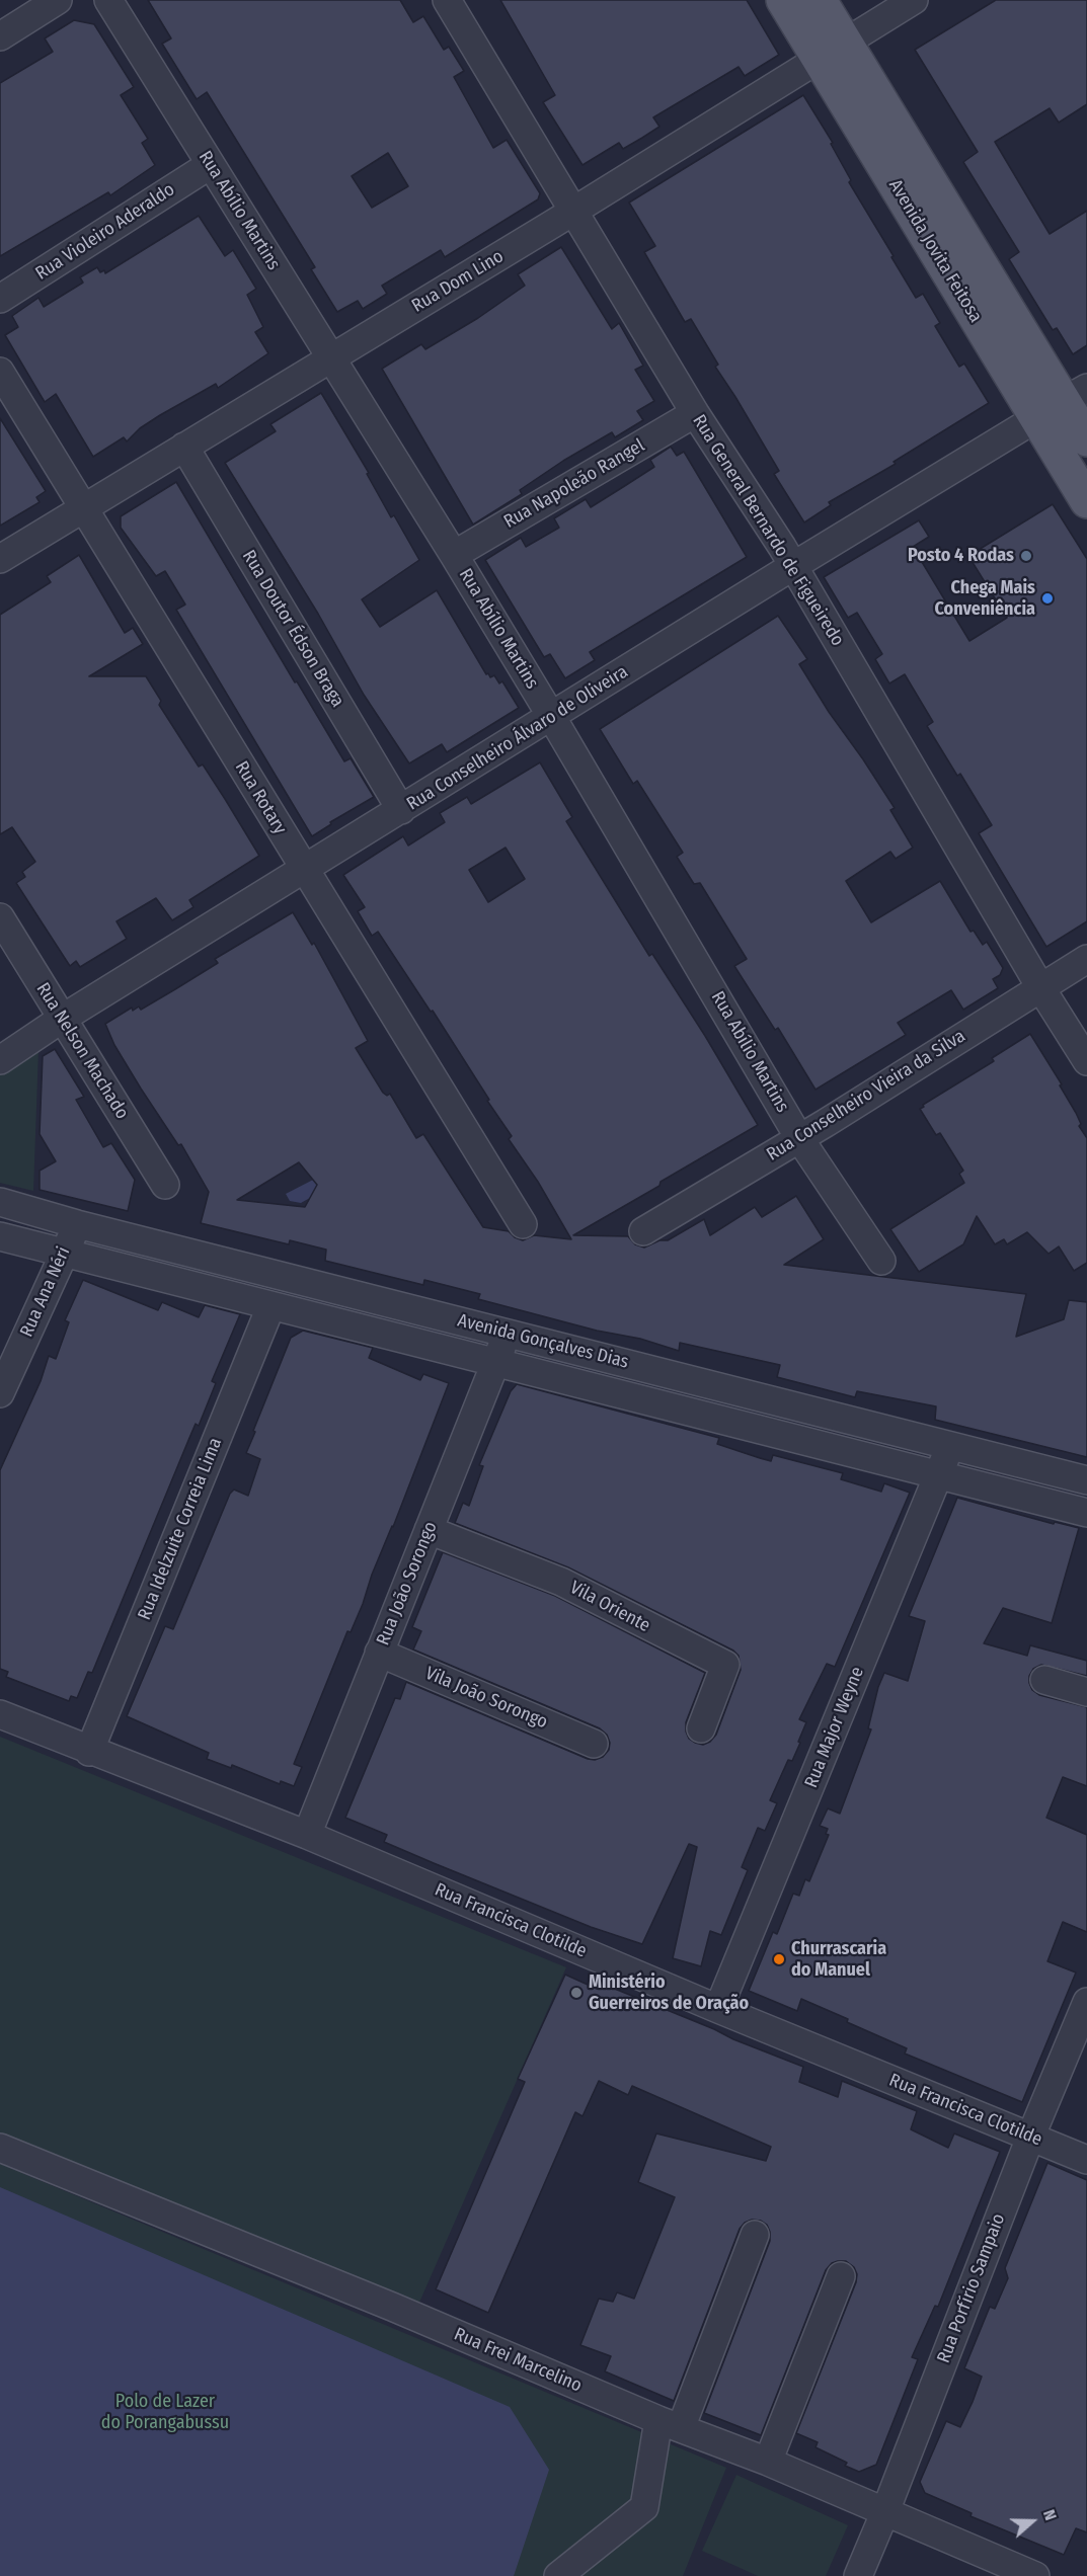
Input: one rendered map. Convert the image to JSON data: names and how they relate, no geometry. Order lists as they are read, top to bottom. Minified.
{"streets":{"main road":["Avenida Jovita Feitosa"],"street":["Rua Abílio Martins","Rua Violeiro Aderaldo","Rua Dom Lino","Rua Napoleão Rangel","Rua General Bernardo de Figueiredo","Rua Doutor Édson Braga","Rua Conselheiro Álvaro de Oliveira","Rua Rotary","Rua Nelson Machado","Rua Conselheiro Vieira da Silva","Rua Ana Néri","Avenida Gonçalves Dias","Rua Idelzuite Correia Lima","Rua João Sorongo","Vila Oriente","Vila João Sorongo","Rua Major Weyne","Rua Francisca Clotilde","Rua Porfírio Sampaio","Rua Frei Marcelino"]},"crossings":[["Rua Abílio Martins","Rua Violeiro Aderaldo"],["Rua Abílio Martins","Rua Dom Lino"],["Rua Abílio Martins","Rua Napoleão Rangel"],["Rua Abílio Martins","Rua Conselheiro Álvaro de Oliveira"],["Rua Abílio Martins","Rua Conselheiro Vieira da Silva"],["Avenida Jovita Feitosa","Rua Dom Lino"],["Avenida Jovita Feitosa","Rua Conselheiro Álvaro de Oliveira"],["Rua Dom Lino","Rua General Bernardo de Figueiredo"],["Rua Dom Lino","Rua Doutor Édson Braga"],["Rua Dom Lino","Rua Rotary"],["Rua Napoleão Rangel","Rua General Bernardo de Figueiredo"],["Rua General Bernardo de Figueiredo","Rua Conselheiro Álvaro de Oliveira"],["Rua General Bernardo de Figueiredo","Rua Conselheiro Vieira da Silva"],["Rua Doutor Édson Braga","Rua Conselheiro Álvaro de Oliveira"],["Rua Conselheiro Álvaro de Oliveira","Rua Rotary"],["Rua Conselheiro Álvaro de Oliveira","Rua Nelson Machado"],["Rua Ana Néri","Avenida Gonçalves Dias"],["Avenida Gonçalves Dias","Rua Idelzuite Correia Lima"],["Avenida Gonçalves Dias","Rua João Sorongo"],["Avenida Gonçalves Dias","Rua Major Weyne"],["Rua Idelzuite Correia Lima","Rua Francisca Clotilde"],["Rua João Sorongo","Vila Oriente"],["Rua João Sorongo","Vila João Sorongo"],["Rua João Sorongo","Rua Francisca Clotilde"],["Rua Major Weyne","Rua Francisca Clotilde"],["Rua Francisca Clotilde","Rua Porfírio Sampaio"],["Rua Porfírio Sampaio","Rua Frei Marcelino"]],"parks":["Polo de Lazer do Porangabussu"],"places":["Posto 4 Rodas","Chega Mais Conveniência","Churrascaria do Manuel","Ministério Guerreiros de Oração"],"north":"right"}
